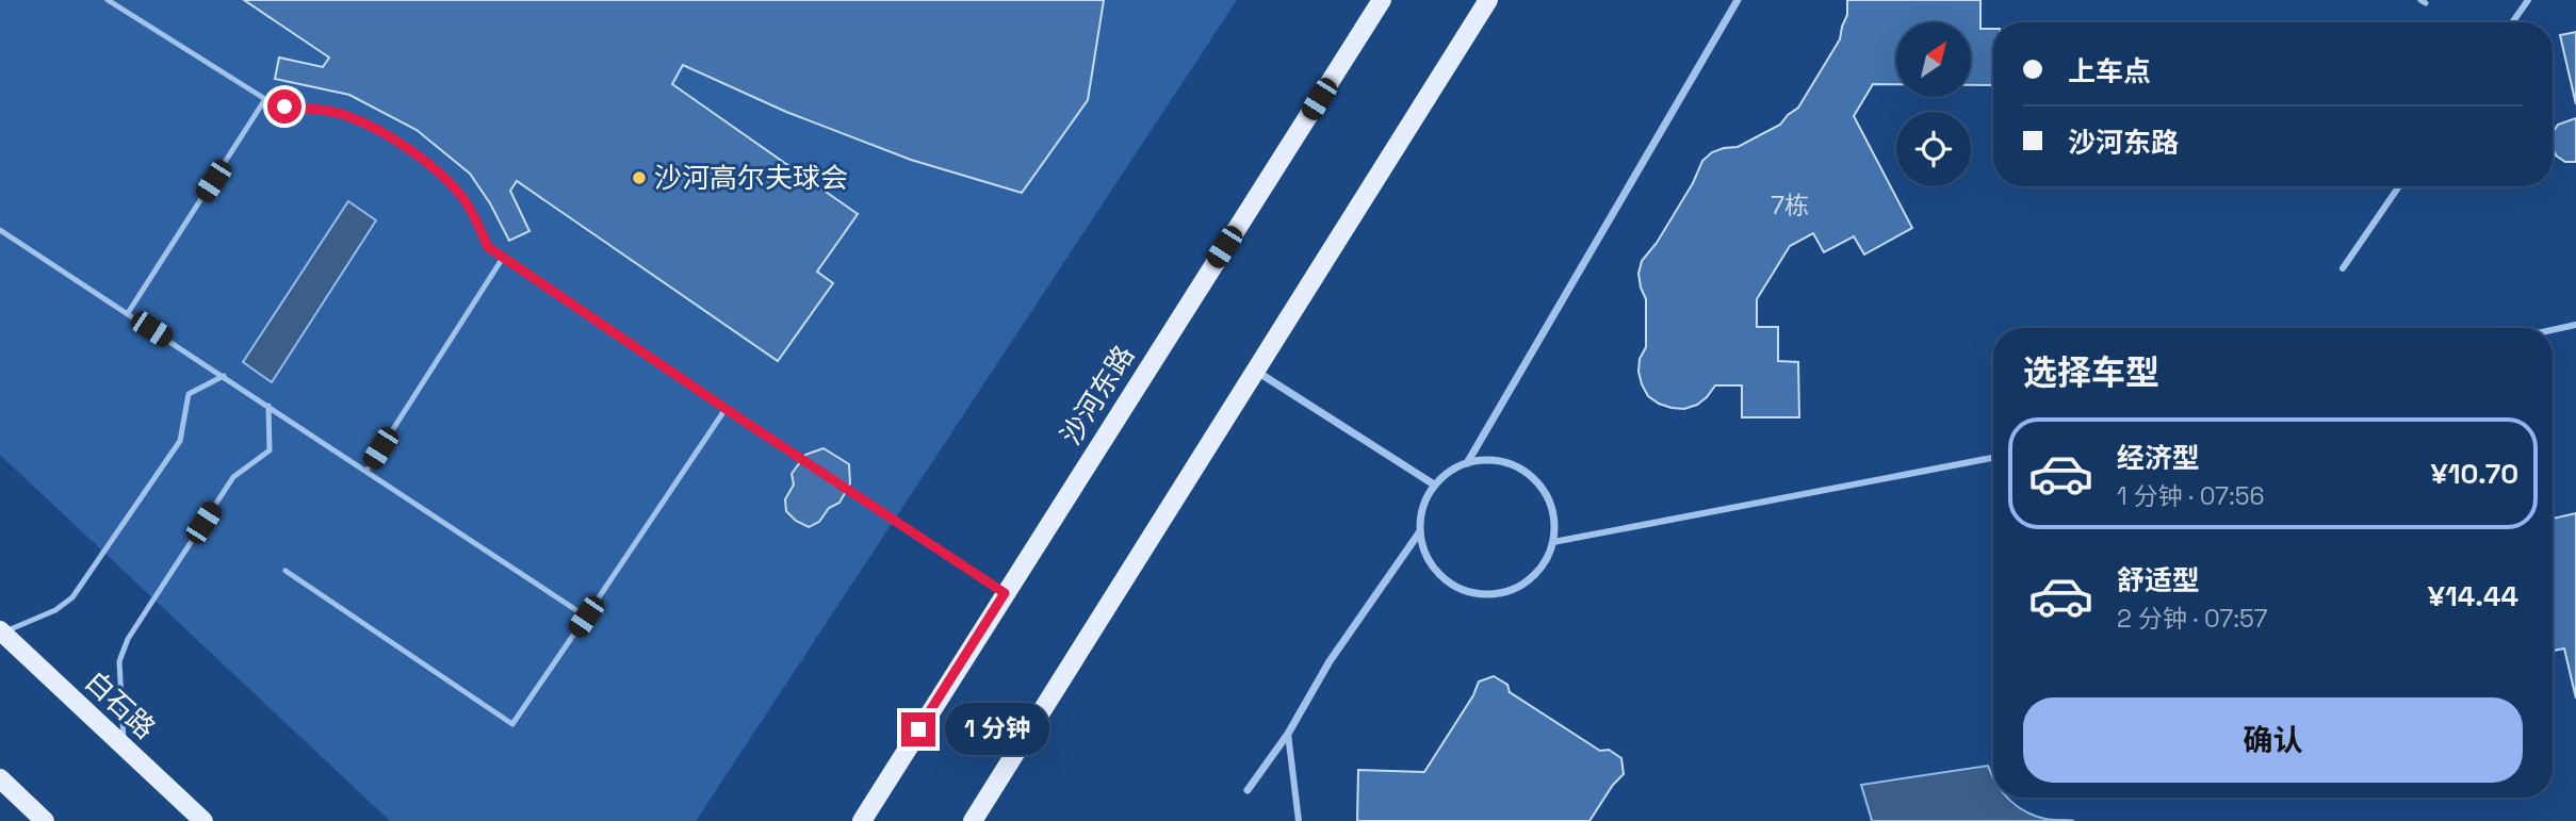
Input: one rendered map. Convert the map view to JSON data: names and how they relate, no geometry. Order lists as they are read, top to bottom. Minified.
{"streets":{"main road":["沙河东路","白石路"]},"places":["沙河高尔夫球会"],"house_numbers":["7栋"],"north":"top right","page":{"banner":["上车点","沙河东路"],"heading":"选择车型","list":[{"name":"经济型","note":"1 分钟 · 07:56","value":"¥10.70"},{"name":"舒适型","note":"2 分钟 · 07:57","value":"¥14.44"}],"buttons":"确认","bubble":"1 分钟"}}
